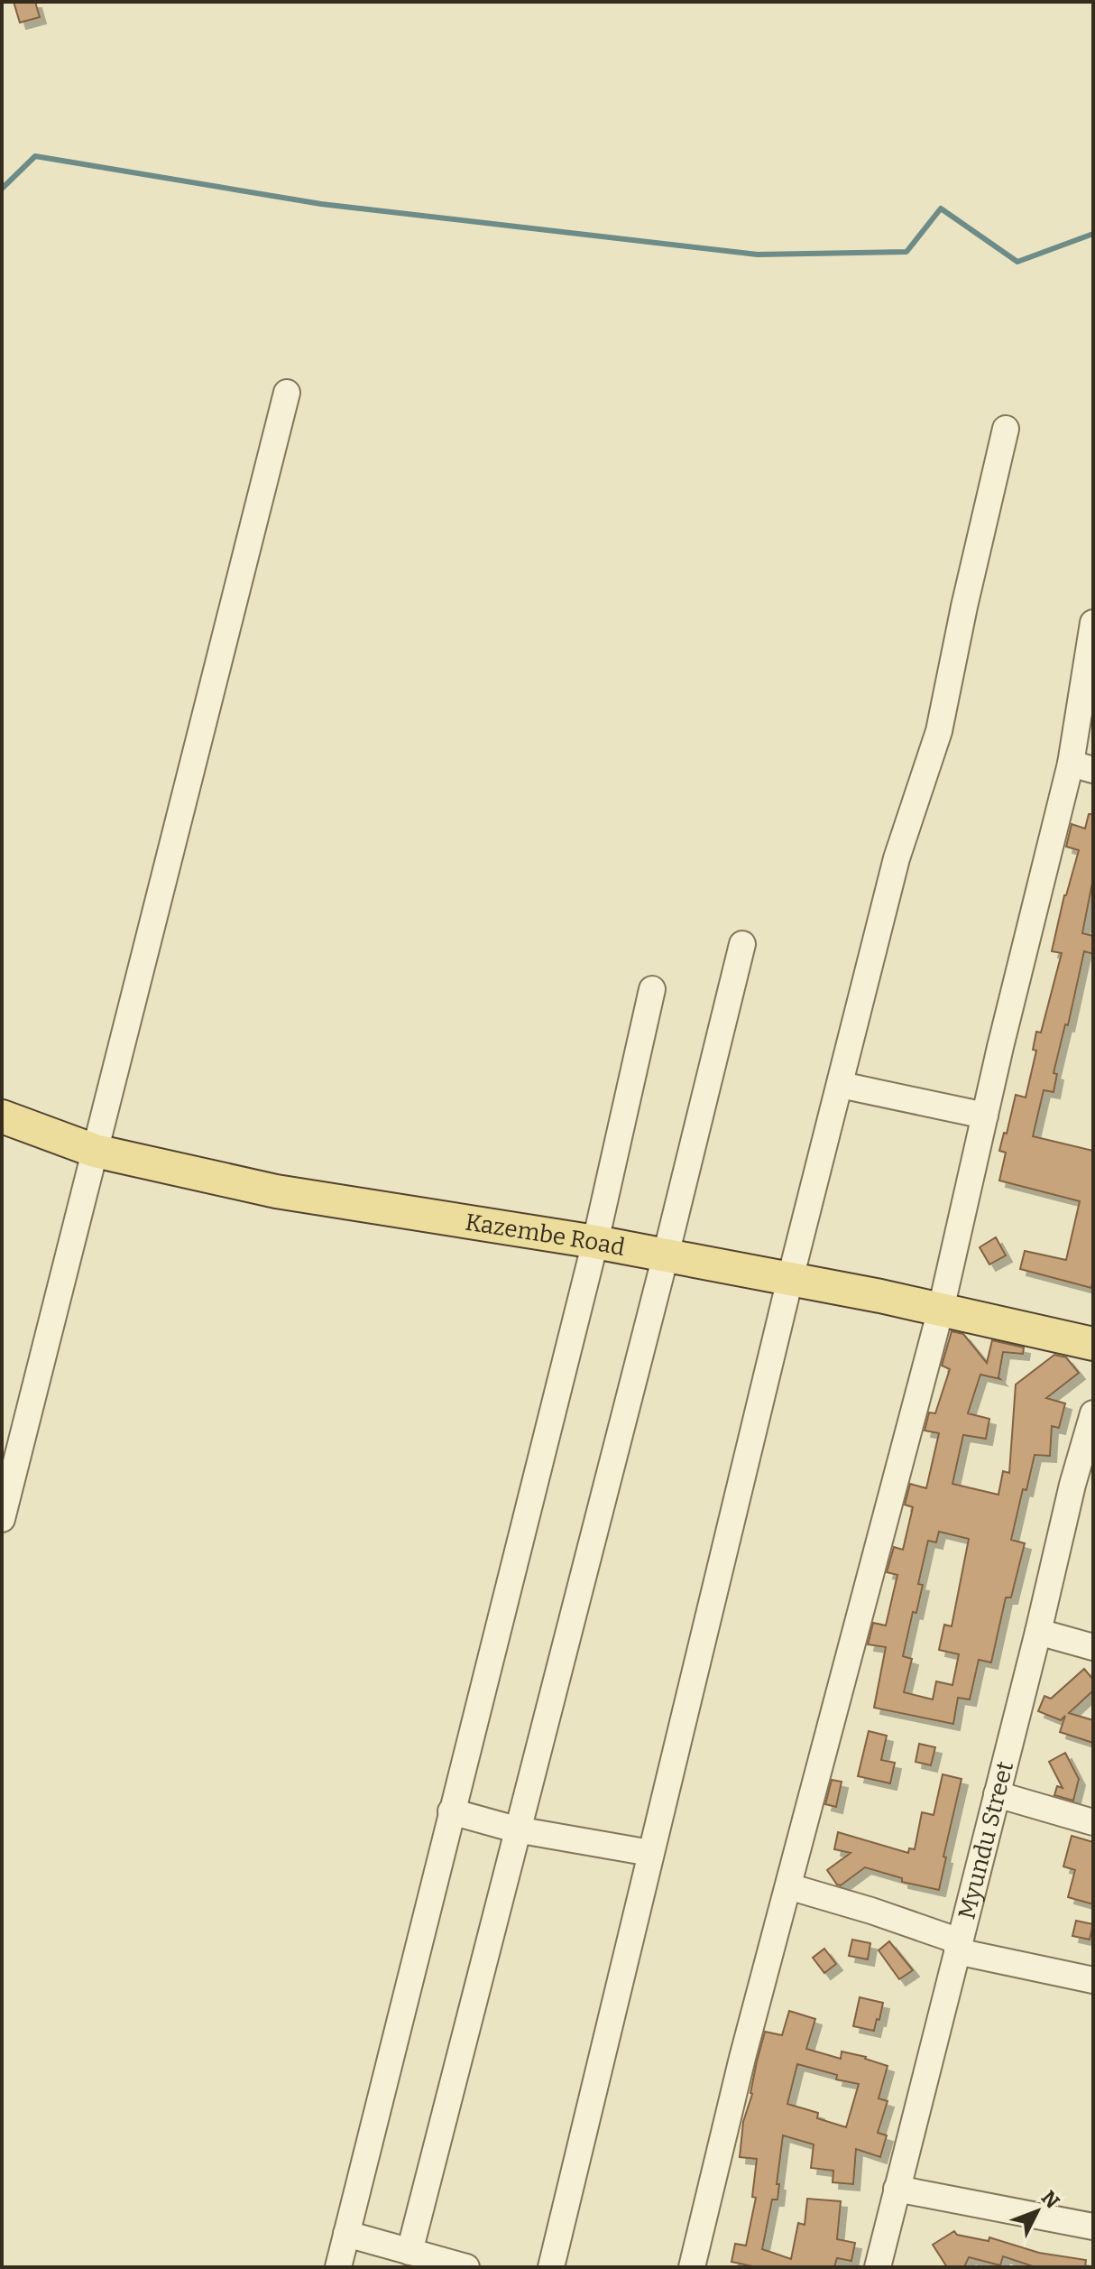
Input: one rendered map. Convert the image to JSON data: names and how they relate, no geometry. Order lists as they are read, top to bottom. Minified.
{"streets":{"main road":["Kazembe Road"],"street":["Myundu Street"]},"north":"top right"}
